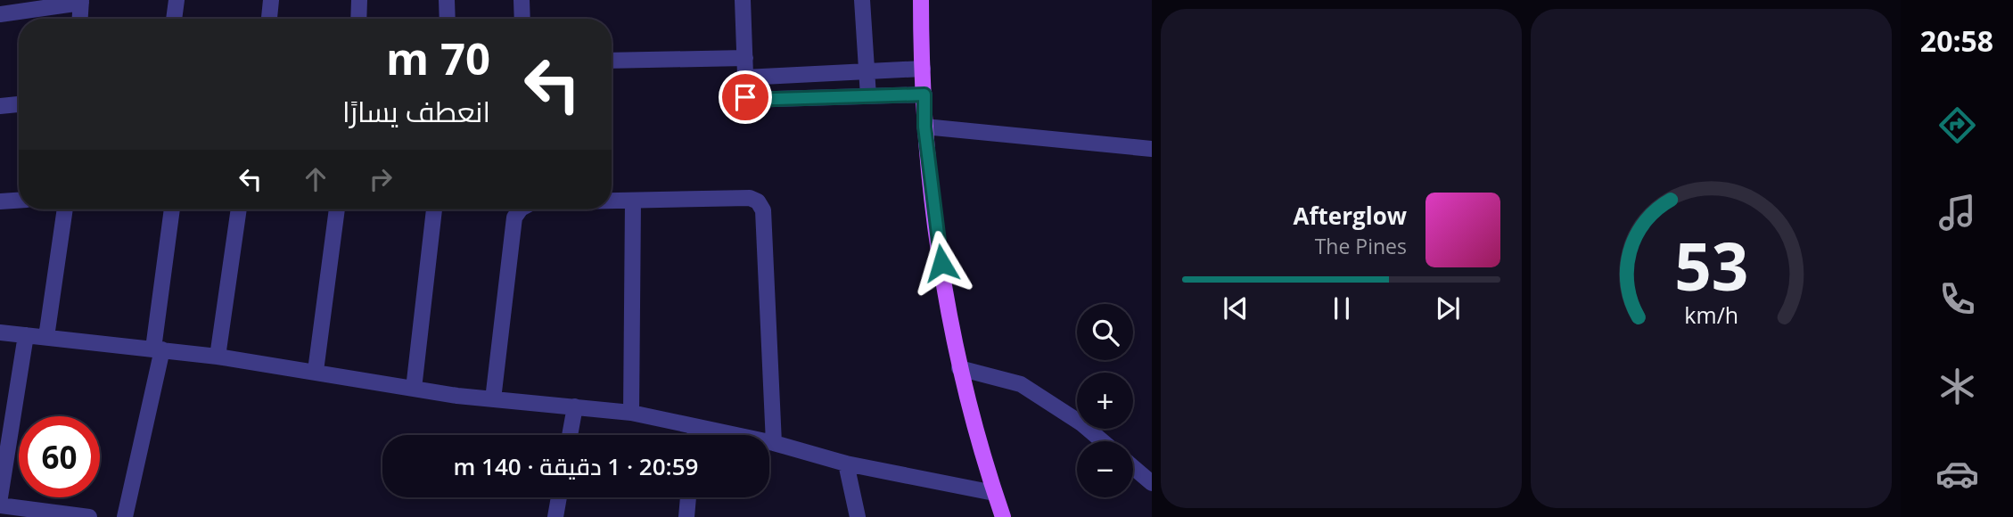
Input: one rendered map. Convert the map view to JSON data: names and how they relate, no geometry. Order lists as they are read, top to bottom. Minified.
{"page":{"tabs":"20:58","turn":["70 m","انعطف يسارًا"],"song":["Afterglow","The Pines"],"map_buttons":["+","−"],"limit":"60","trip":"20:59 · 1 دقيقة · 140 m","gauge":["53","km/h"]}}
